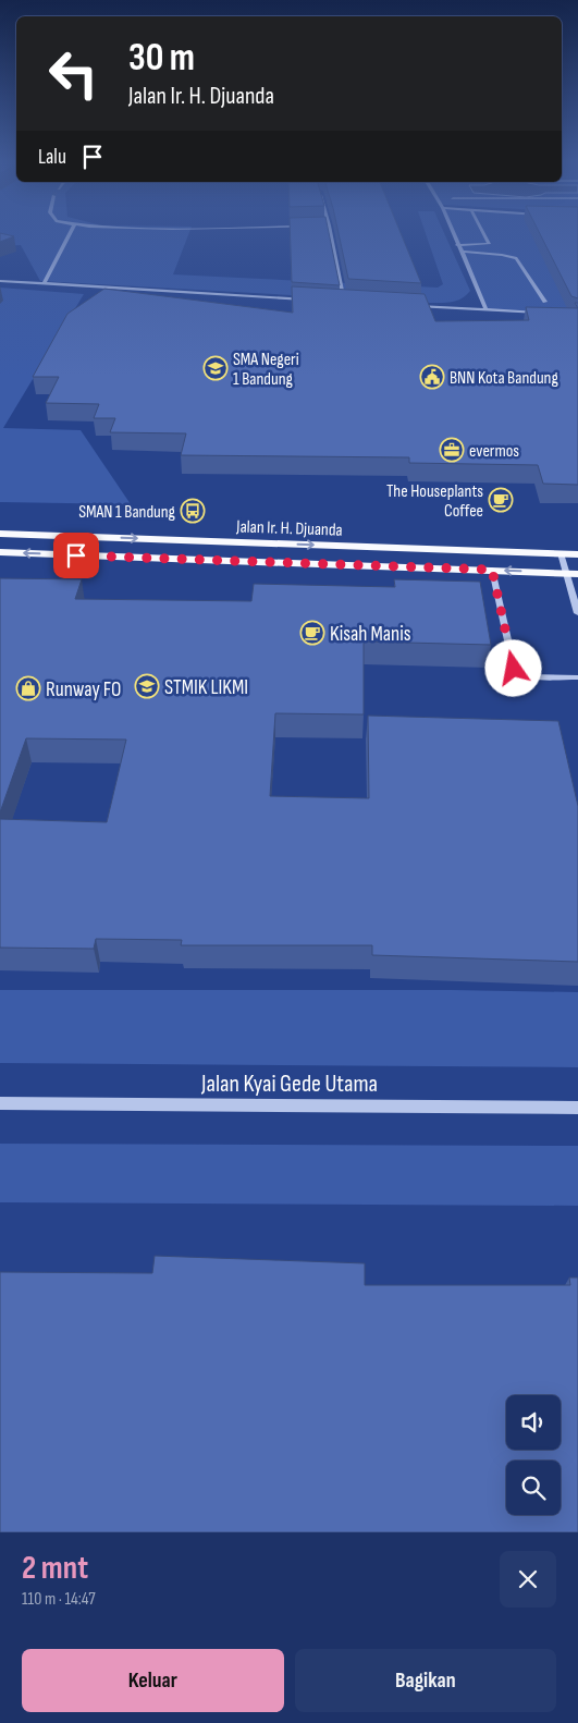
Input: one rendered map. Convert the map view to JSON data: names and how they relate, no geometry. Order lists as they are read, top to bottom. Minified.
{"streets":{"main road":["Jalan Ir. H. Djuanda"],"street":["Jalan Kyai Gede Utama"]},"places":{"school or university":["SMA Negeri 1 Bandung","STMIK LIKMI"],"public building":["BNN Kota Bandung"],"office":["evermos"],"cafe":["The Houseplants Coffee","Kisah Manis"],"bus stop":["SMAN 1 Bandung"],"shop":["Runway FO"]},"page":{"turn":["30 m","Jalan Ir. H. Djuanda"],"then":"Lalu","heading":["2 mnt","110 m · 14:47"],"buttons":["Keluar","Bagikan"]}}
